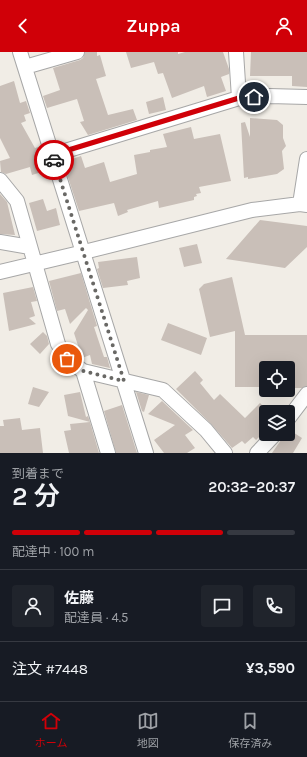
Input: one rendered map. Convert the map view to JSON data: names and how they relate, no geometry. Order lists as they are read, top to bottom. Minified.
{"page":{"header":"Zuppa","heading":["2 分","到着まで","20:32–20:37"],"panel":["佐藤","配達員 · 4.5","注文 #7448","¥3,590"],"bar":"配達中 · 100 m","tabs":["ホーム","地図","保存済み"]}}
